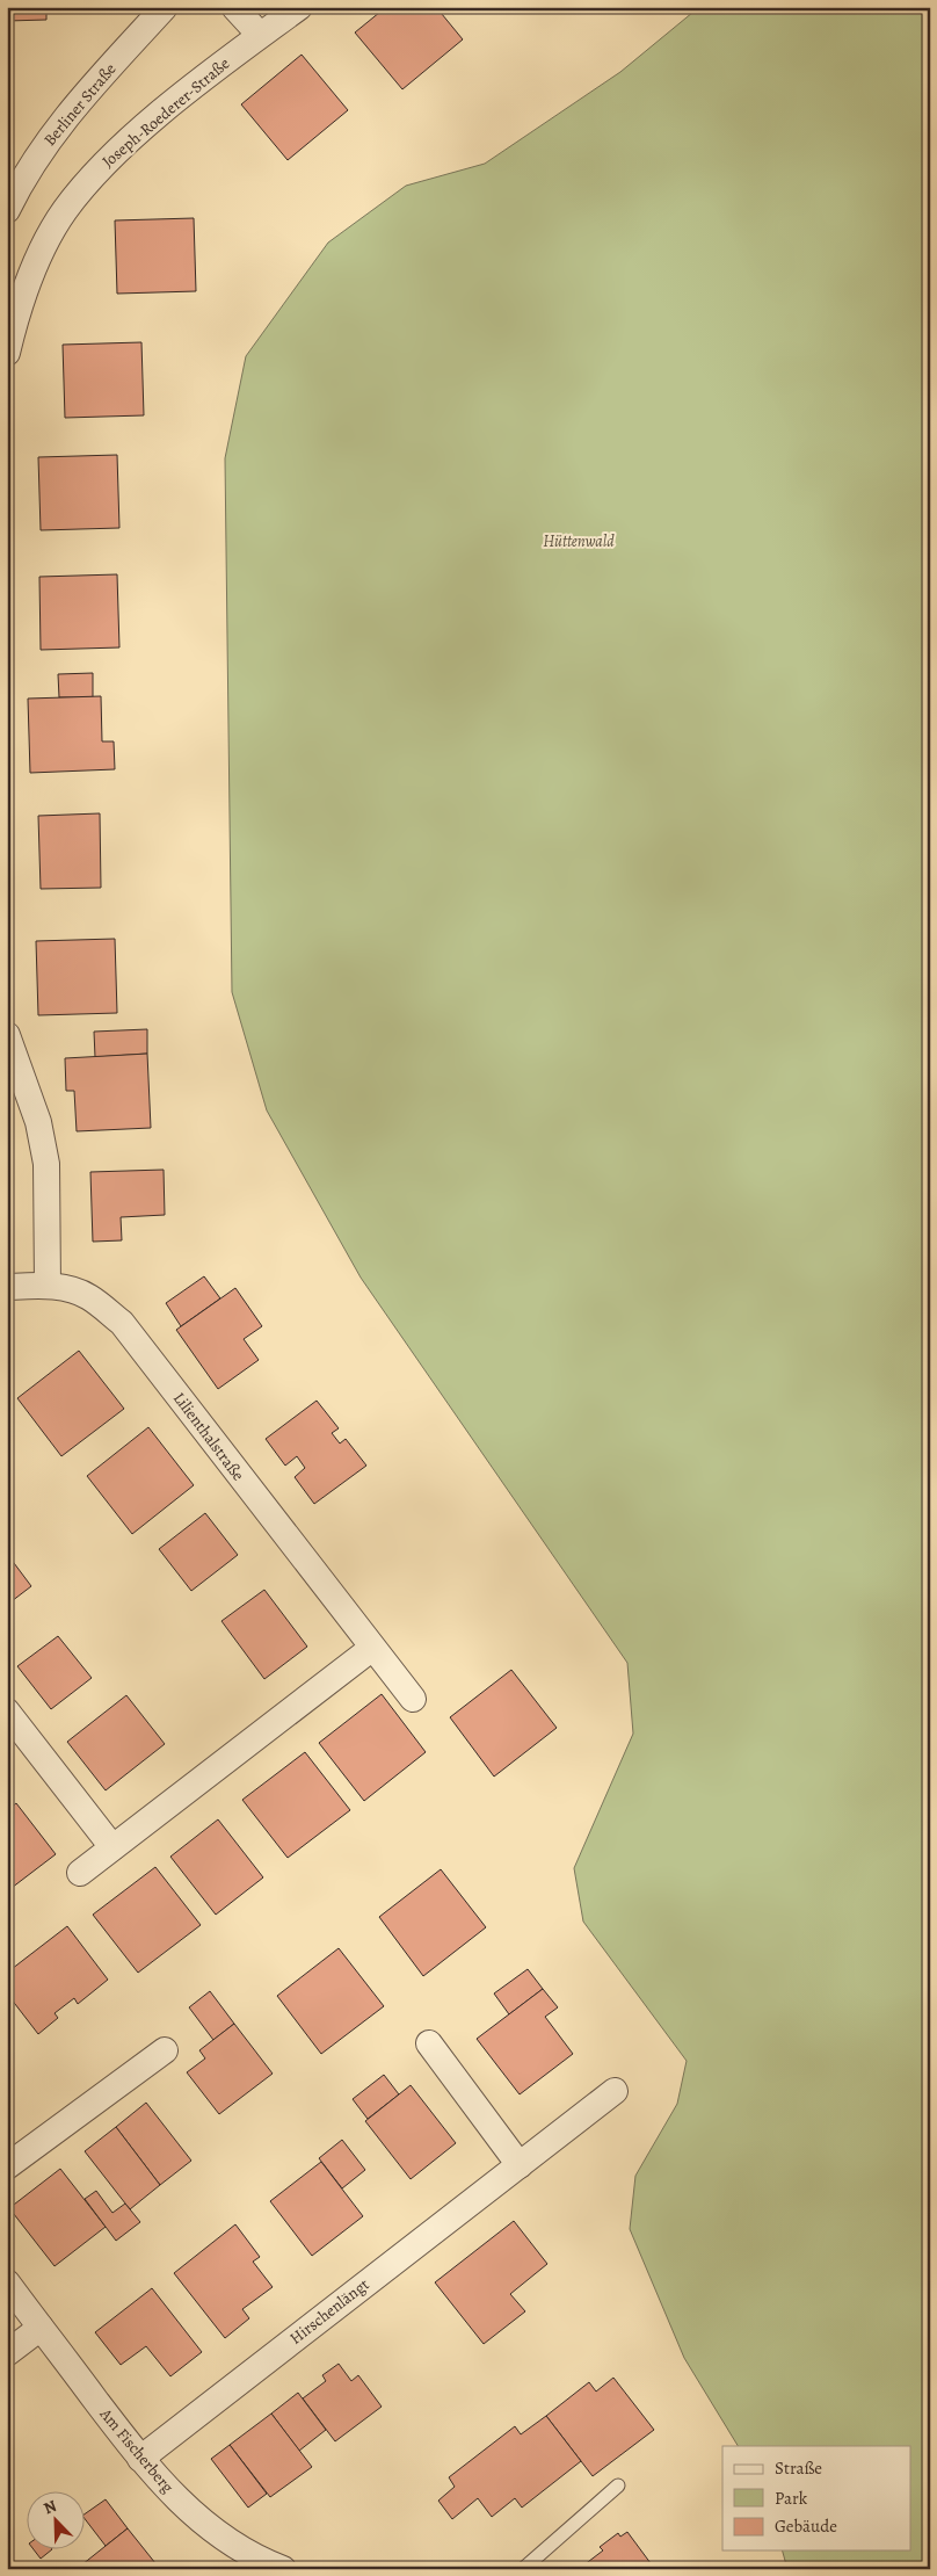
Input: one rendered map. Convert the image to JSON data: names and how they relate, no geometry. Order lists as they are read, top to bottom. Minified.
{"streets":{"street":["Berliner Straße","Joseph-Roederer-Straße","Lilienthalstraße","Hirschenlängt","Am Fischerberg"]},"crossings":[["Hirschenlängt","Am Fischerberg"]],"parks":["Hüttenwald"],"legend":["Straße","Park","Gebäude"],"north":"top left"}
